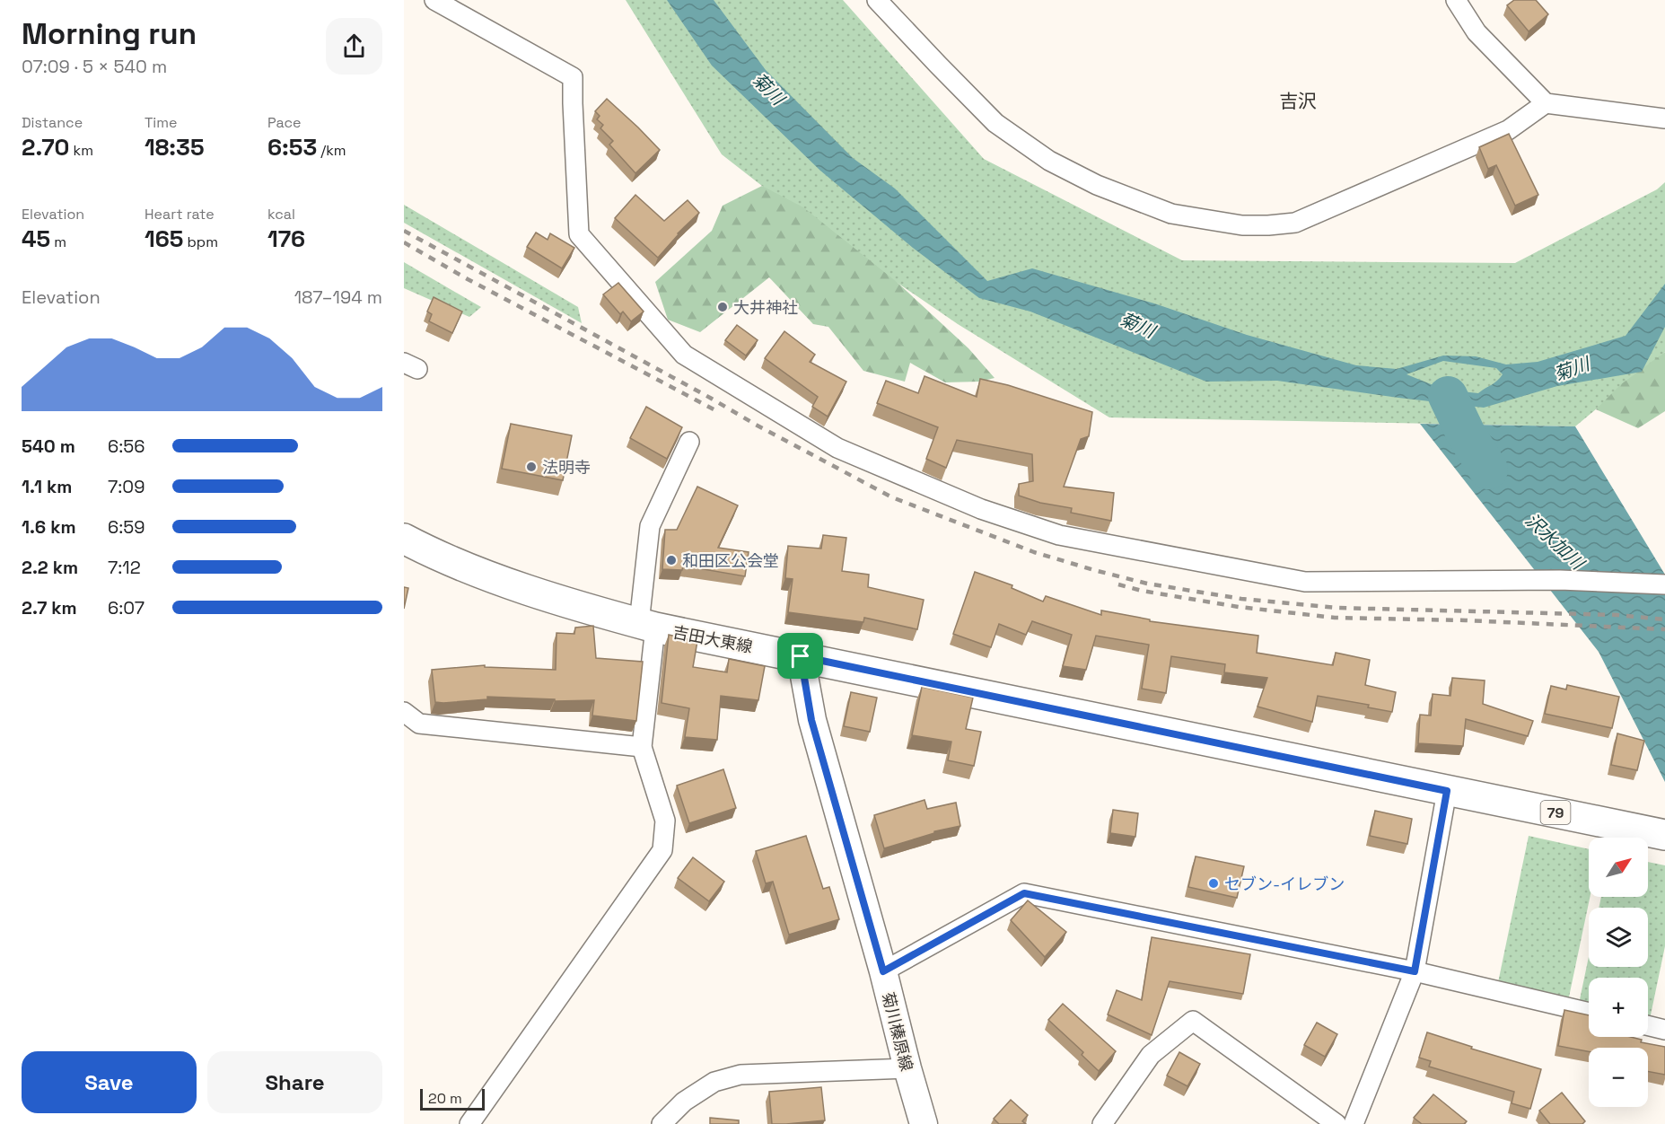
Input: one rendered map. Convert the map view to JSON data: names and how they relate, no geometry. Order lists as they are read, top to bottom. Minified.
{"streets":{"main road":["吉田大東線","79","菊川榛原線"]},"crossings":[["吉田大東線","菊川榛原線"]],"districts":["吉沢"],"water":["菊川","沢水加川"],"places":["大井神社","法明寺","和田区公会堂","セブン-イレブン"],"scale_bar":"20 m","north":"top right","page":{"heading":["Morning run","07:09 · 5 × 540 m"],"stats":[["Distance","2.70 km"],["Time","18:35"],["Pace","6:53 /km"],["Elevation","45 m"],["Heart rate","165 bpm"],["kcal","176"]],"chart":["Elevation","187–194 m"],"list":[{"name":"540 m","note":"6:56"},{"name":"1.1 km","note":"7:09"},{"name":"1.6 km","note":"6:59"},{"name":"2.2 km","note":"7:12"},{"name":"2.7 km","note":"6:07"}],"map_buttons":["+","−"],"buttons":["Save","Share"],"scale":"20 m"}}
